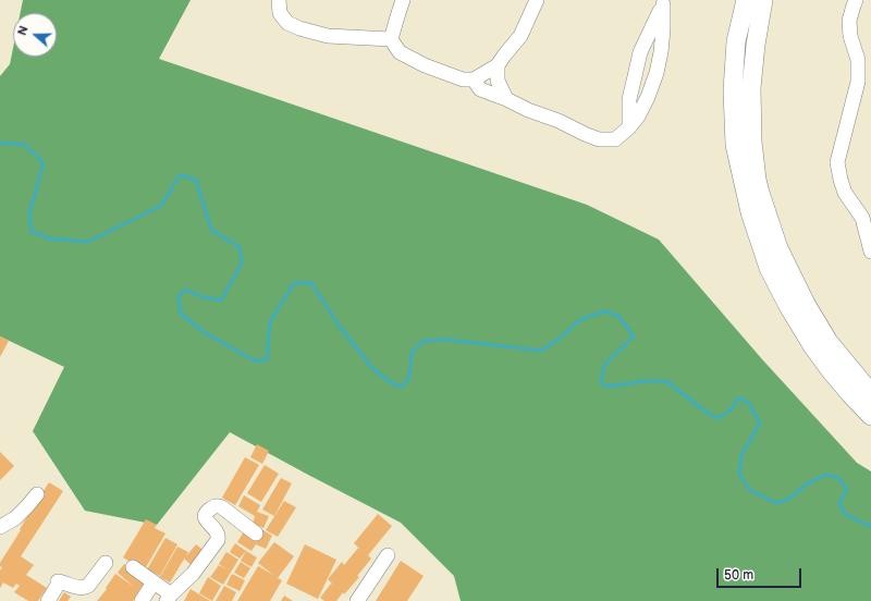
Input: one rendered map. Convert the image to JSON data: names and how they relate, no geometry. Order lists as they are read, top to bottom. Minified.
{"scale_bar":"50 m","north":"left"}
